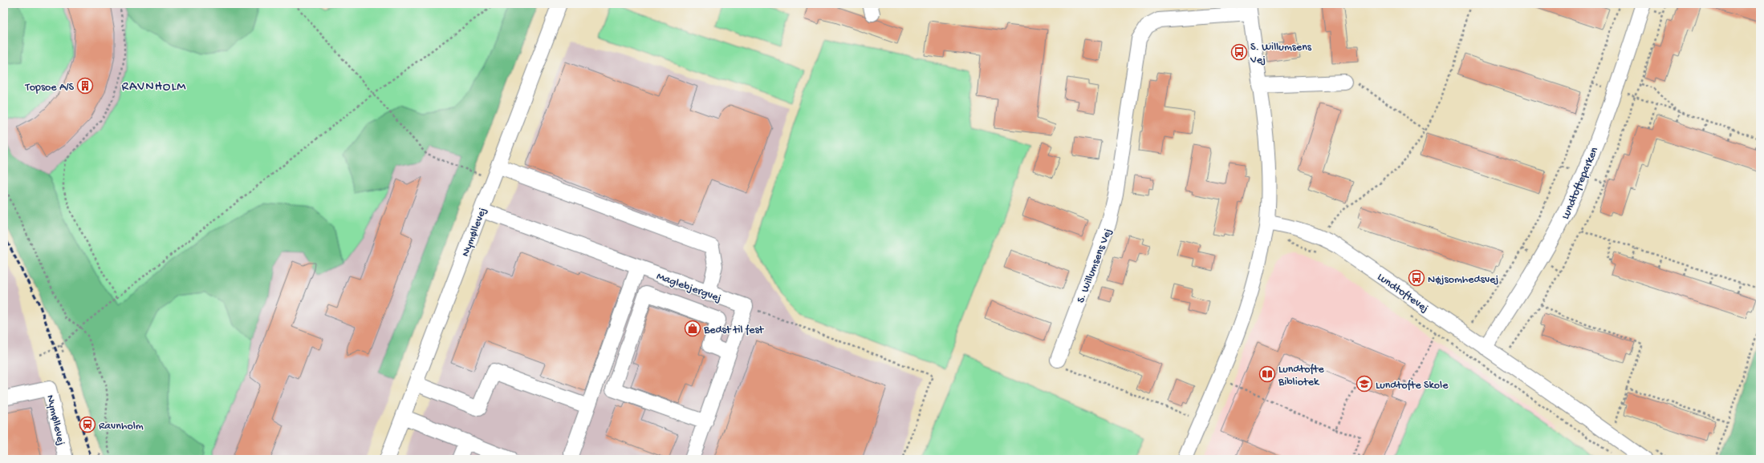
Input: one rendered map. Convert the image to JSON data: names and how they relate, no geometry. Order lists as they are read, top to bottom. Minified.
{"streets":{"street":["Lundtofteparken","Nymøllevej","S. Willumsens Vej","Maglebjergvej","Lundtoftevej"]},"crossings":[["Lundtofteparken","Lundtoftevej"],["Nymøllevej","Maglebjergvej"]],"districts":["RAVNHOLM"],"places":{"bus stop":["S. Willumsens Vej","Nøjsomhedsvej"],"building":["Topsoe A/S"],"shop":["Bedst til fest"],"library":["Lundtofte Bibliotek"],"school or university":["Lundtofte Skole"],"station":["Ravnholm"]}}
